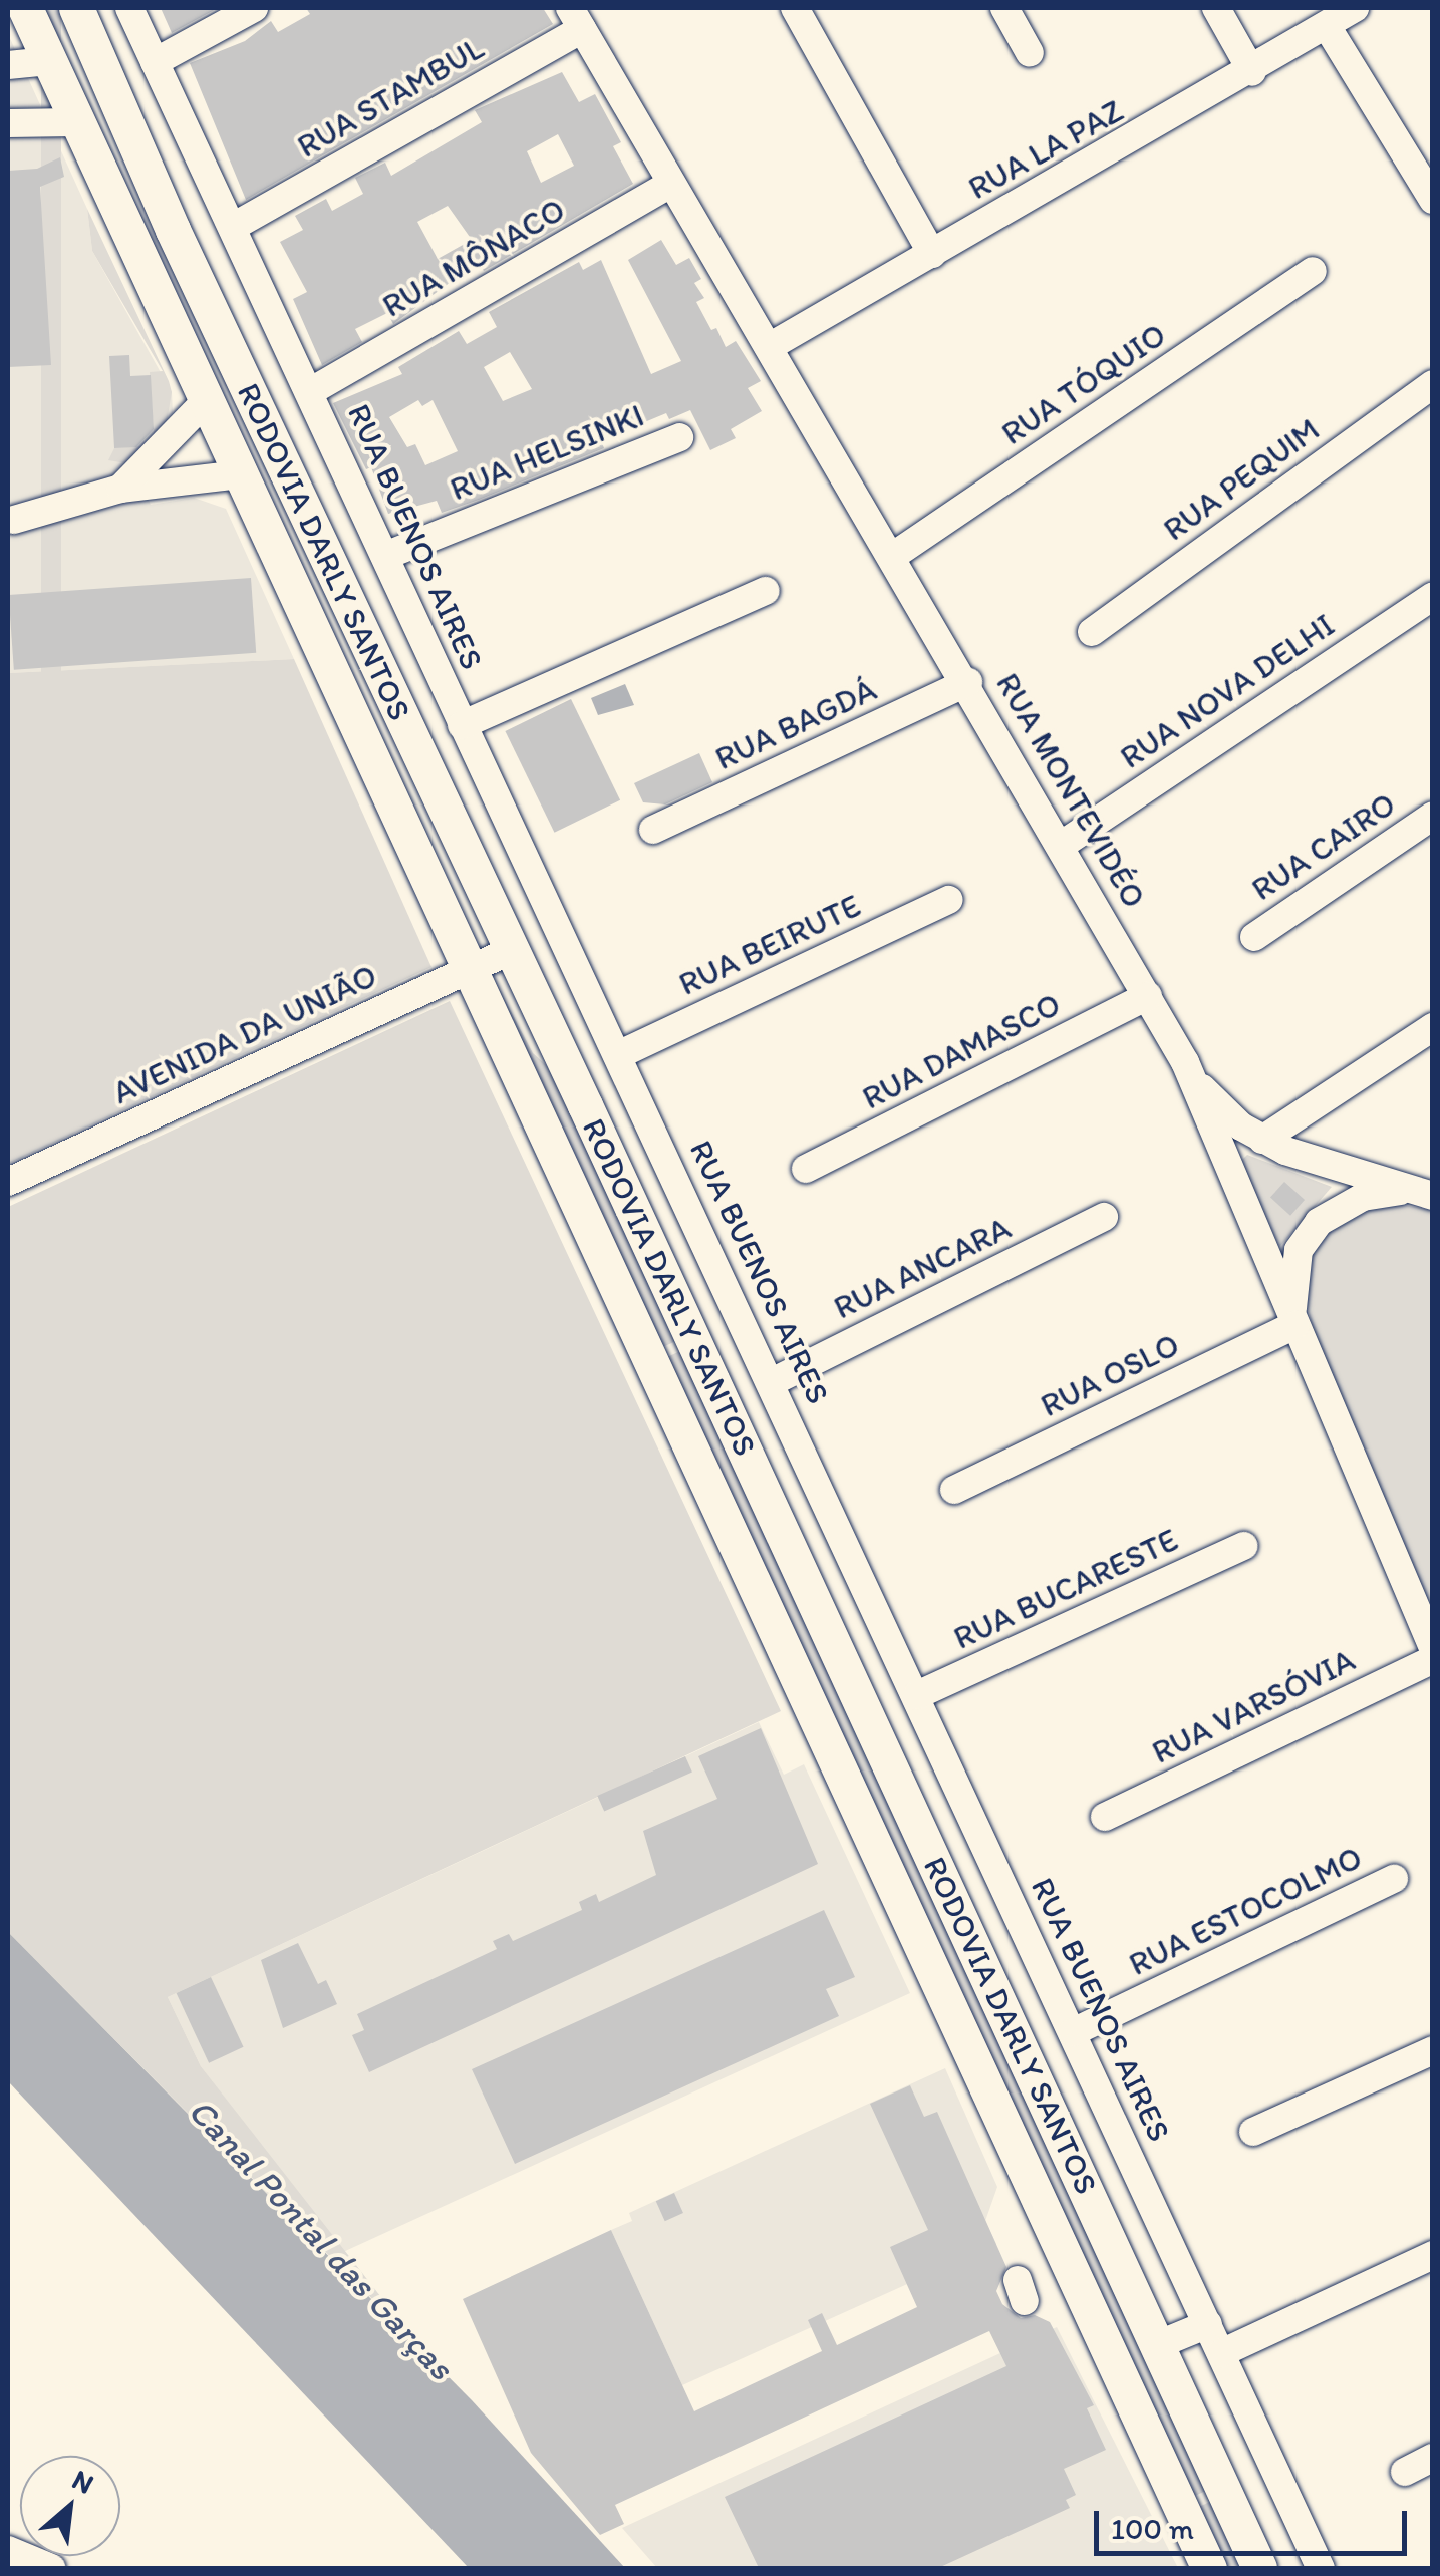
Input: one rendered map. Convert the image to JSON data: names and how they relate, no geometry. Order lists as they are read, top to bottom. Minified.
{"streets":{"main road":["RODOVIA DARLY SANTOS"],"street":["RUA STAMBUL","RUA LA PAZ","RUA MÔNACO","RUA TÓQUIO","RUA HELSINKI","RUA PEQUIM","RUA BUENOS AIRES","RUA NOVA DELHI","RUA BAGDÁ","RUA MONTEVIDÉO","RUA CAIRO","RUA BEIRUTE","AVENIDA DA UNIÃO","RUA DAMASCO","RUA ANCARA","RUA OSLO","RUA BUCARESTE","RUA VARSÓVIA","RUA ESTOCOLMO"]},"crossings":[["RUA STAMBUL","RUA BUENOS AIRES"],["RUA STAMBUL","RUA MONTEVIDÉO"],["RUA LA PAZ","RUA MONTEVIDÉO"],["RUA MÔNACO","RUA BUENOS AIRES"],["RUA MÔNACO","RUA MONTEVIDÉO"],["RUA TÓQUIO","RUA MONTEVIDÉO"],["RUA HELSINKI","RUA BUENOS AIRES"],["RUA BUENOS AIRES","RUA BEIRUTE"],["RUA BUENOS AIRES","RUA ANCARA"],["RUA BUENOS AIRES","RUA BUCARESTE"],["RUA BUENOS AIRES","RUA ESTOCOLMO"],["RODOVIA DARLY SANTOS","AVENIDA DA UNIÃO"],["RUA NOVA DELHI","RUA MONTEVIDÉO"],["RUA BAGDÁ","RUA MONTEVIDÉO"],["RUA MONTEVIDÉO","RUA DAMASCO"],["RUA MONTEVIDÉO","RUA OSLO"]],"water":["Canal Pontal das Garças"],"scale_bar":"100 m","north":"top right"}
